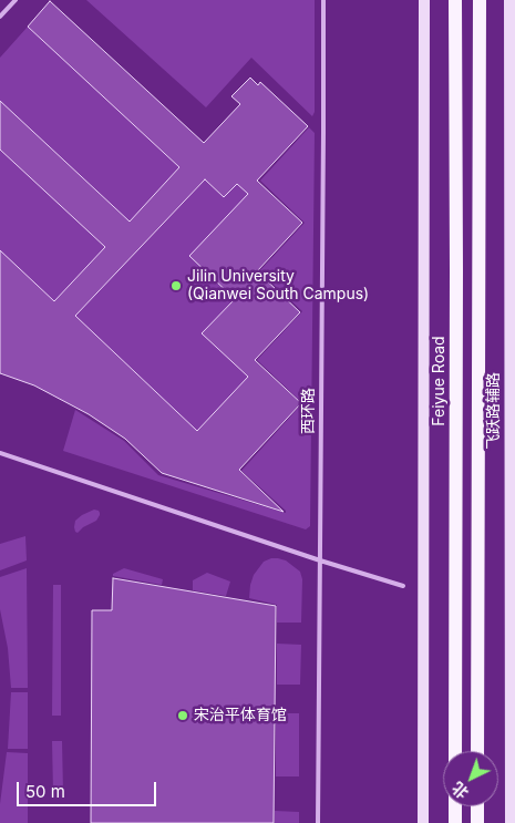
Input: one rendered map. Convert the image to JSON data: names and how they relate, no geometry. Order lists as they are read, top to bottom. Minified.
{"streets":{"main road":["Feiyue Road"],"street":["飞跃路辅路"],"lane":["西环路"]},"places":["Jilin University (Qianwei South Campus)","宋治平体育馆"],"scale_bar":"50 m","north":"bottom left"}
